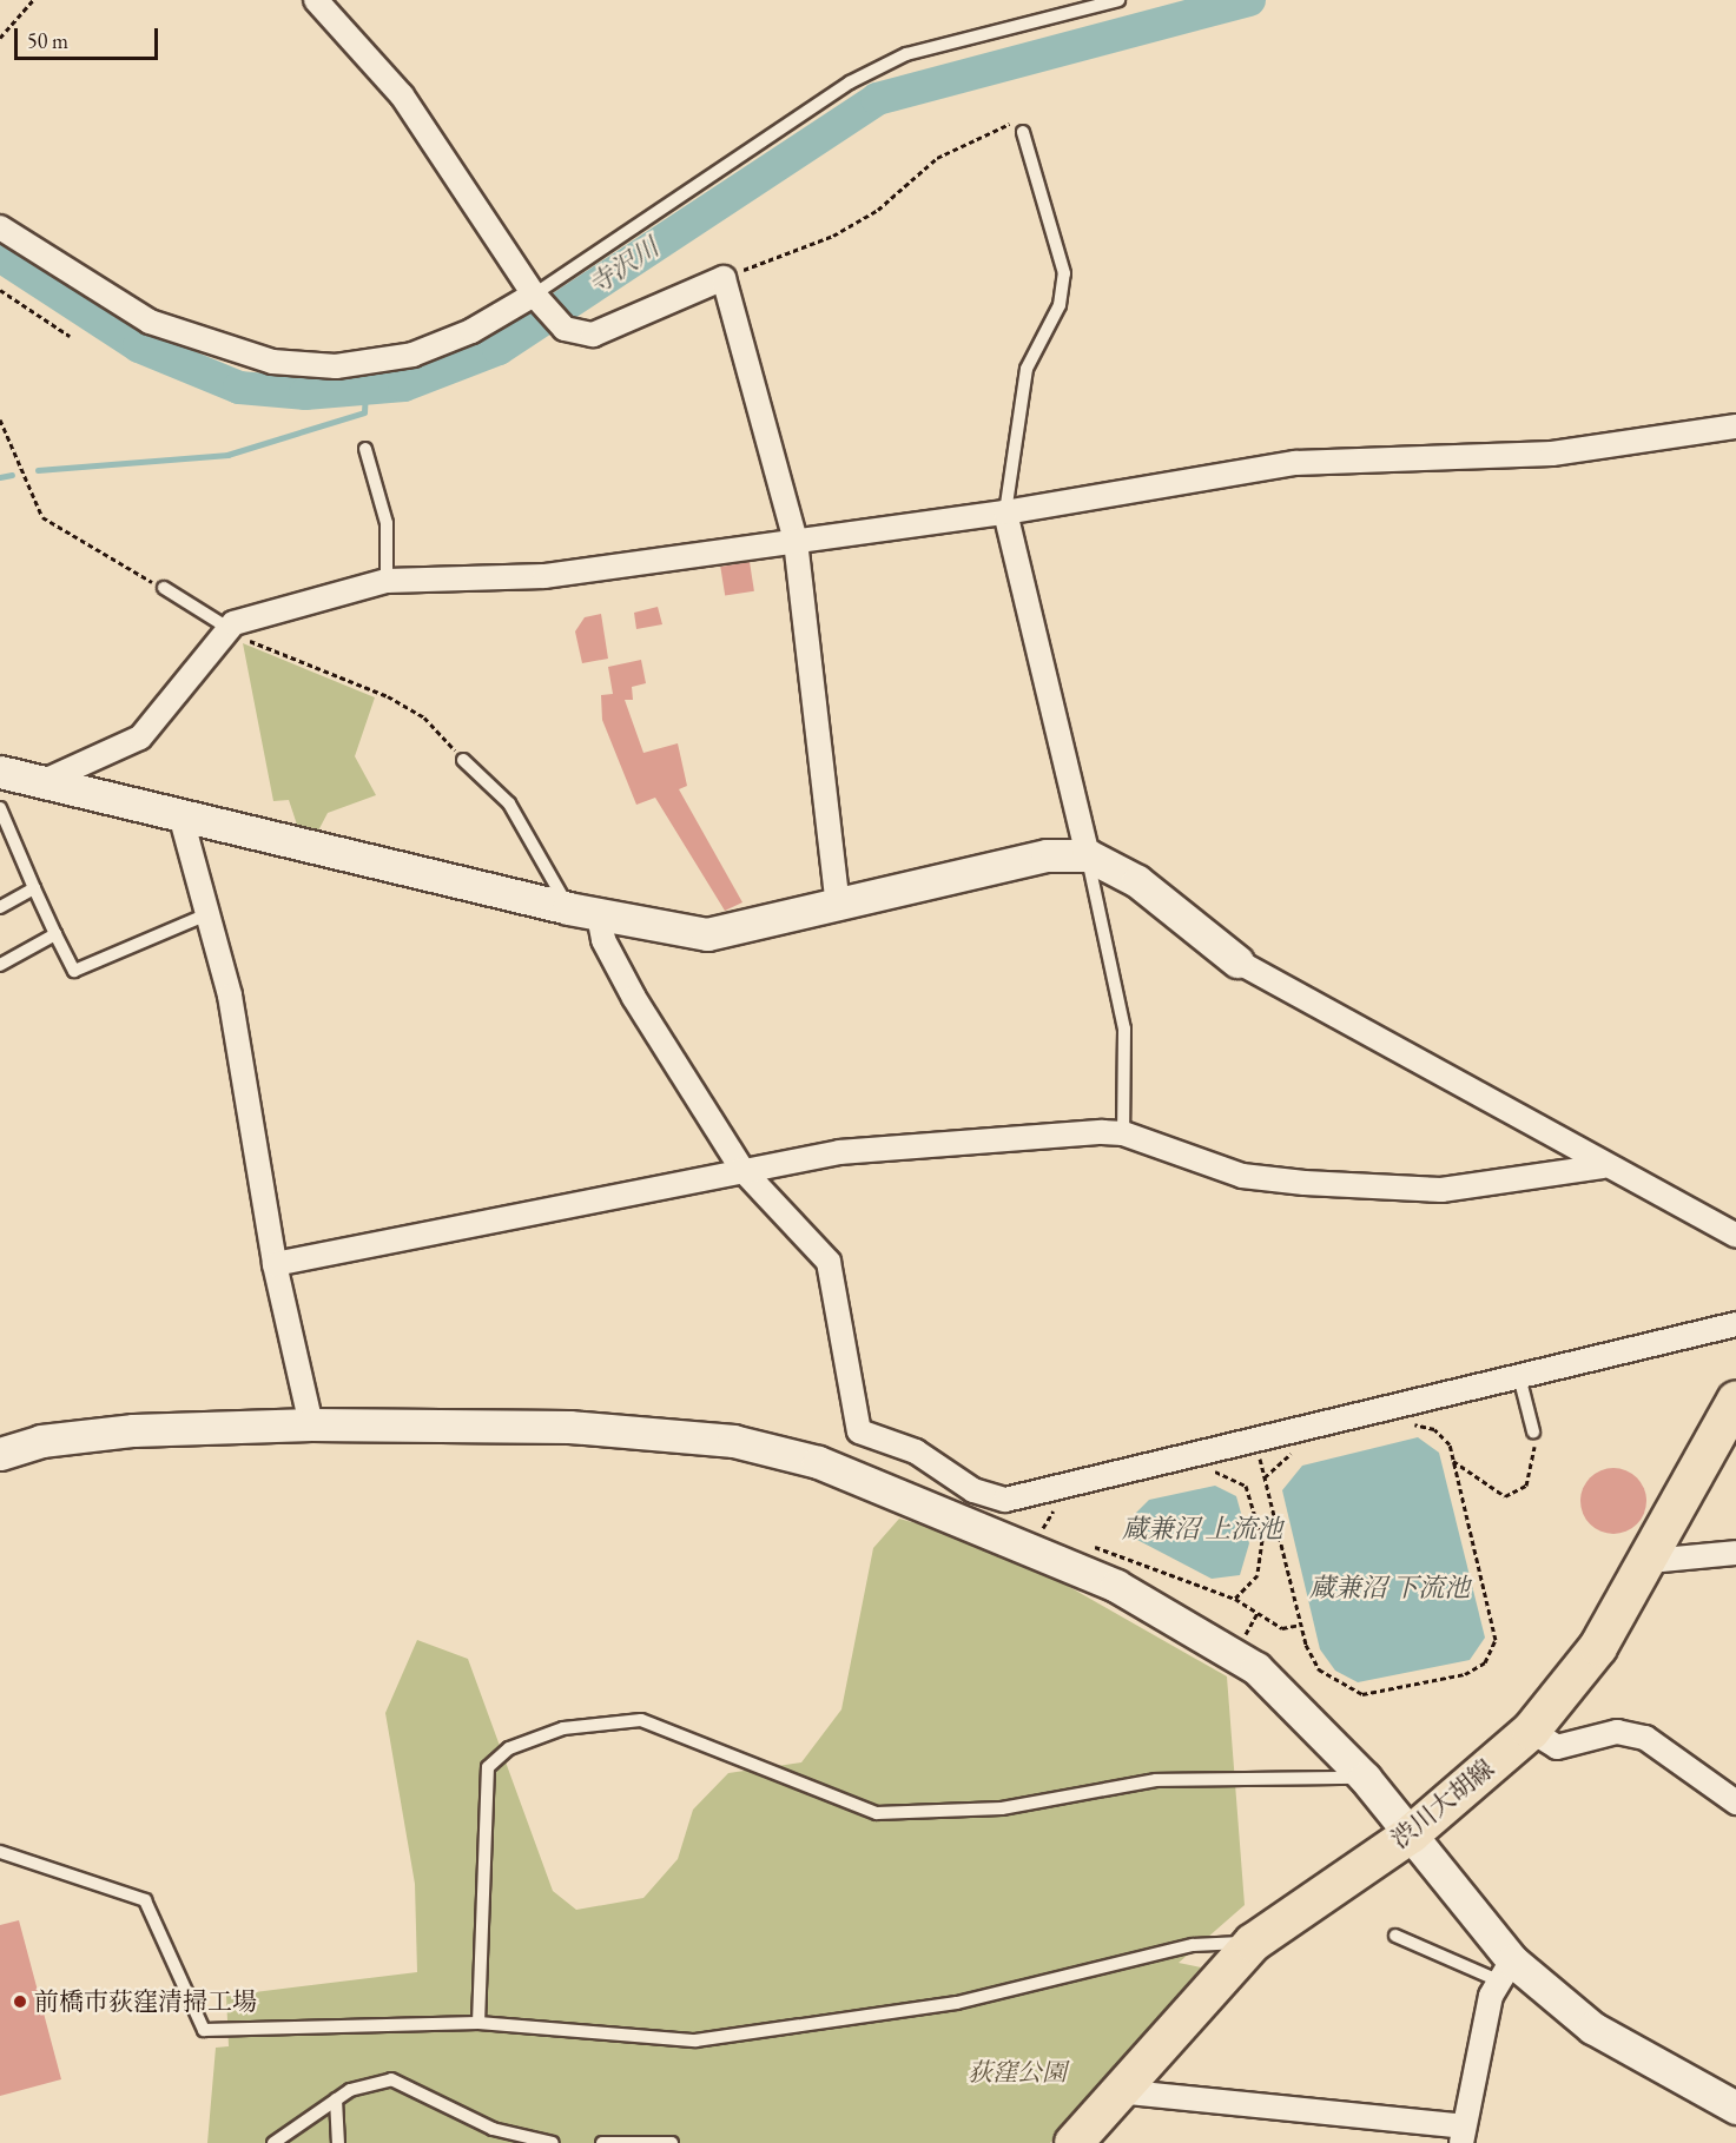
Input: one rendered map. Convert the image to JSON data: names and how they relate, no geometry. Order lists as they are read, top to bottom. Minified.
{"streets":{"main road":["渋川大胡線"]},"water":["寺沢川","蔵兼沼 上流池","蔵兼沼 下流池"],"parks":["荻窪公園"],"places":["前橋市荻窪清掃工場"],"scale_bar":"50 m"}
